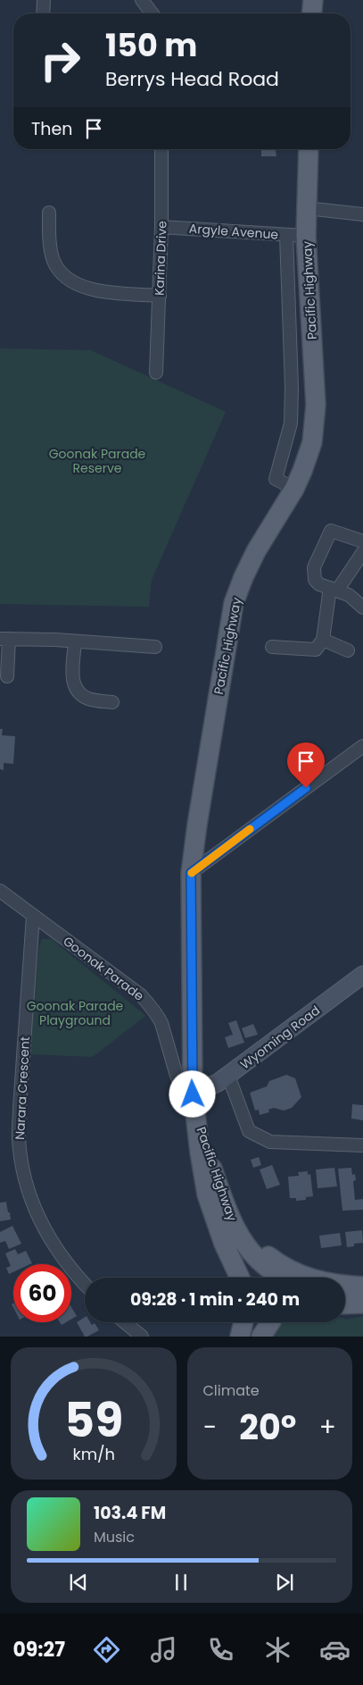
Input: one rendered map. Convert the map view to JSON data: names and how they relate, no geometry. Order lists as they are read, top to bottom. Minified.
{"streets":{"main road":["Pacific Highway"],"street":["Argyle Avenue","Karina Drive","Goonak Parade","Wyoming Road","Narara Crescent"]},"crossings":[["Argyle Avenue","Karina Drive"],["Argyle Avenue","Pacific Highway"],["Pacific Highway","Goonak Parade"],["Pacific Highway","Wyoming Road"],["Goonak Parade","Wyoming Road"],["Goonak Parade","Narara Crescent"]],"parks":["Goonak Parade Reserve","Goonak Parade Playground"],"page":{"turn":["150 m","Berrys Head Road"],"then":"Then","limit":"60","trip":"09:28 · 1 min · 240 m","tile":"Climate","heat":["−","20°","+"],"song":["103.4 FM","Music"],"tabs":"09:27","gauge":["59","km/h"]}}
